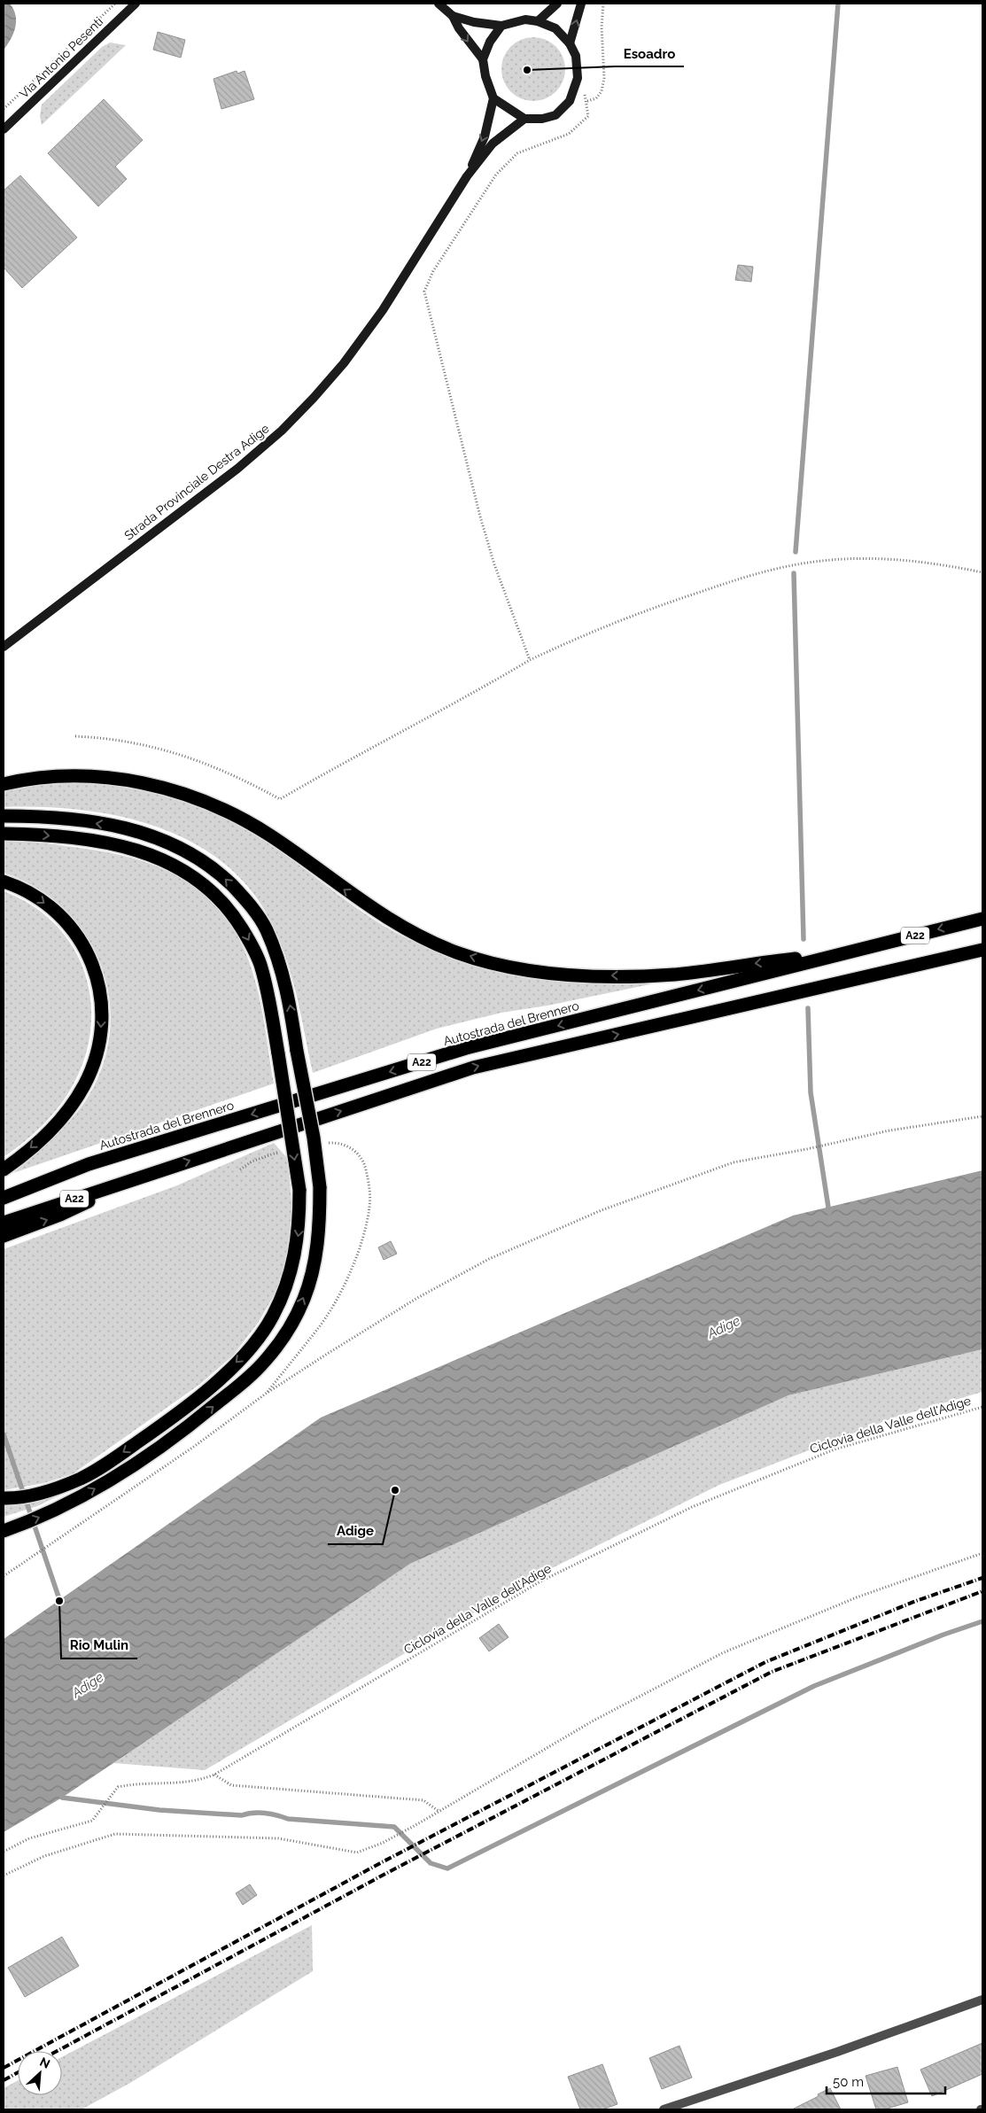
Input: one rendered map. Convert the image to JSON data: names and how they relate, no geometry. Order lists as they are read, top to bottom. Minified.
{"streets":{"highway":["A22","Autostrada del Brennero"],"main road":["Via Antonio Pesenti","Strada Provinciale Destra Adige"],"path":["Ciclovia della Valle dell'Adige"]},"water":["Adige"],"places":["Esoadro","Adige","Rio Mulin"],"scale_bar":"50 m","north":"top right"}
